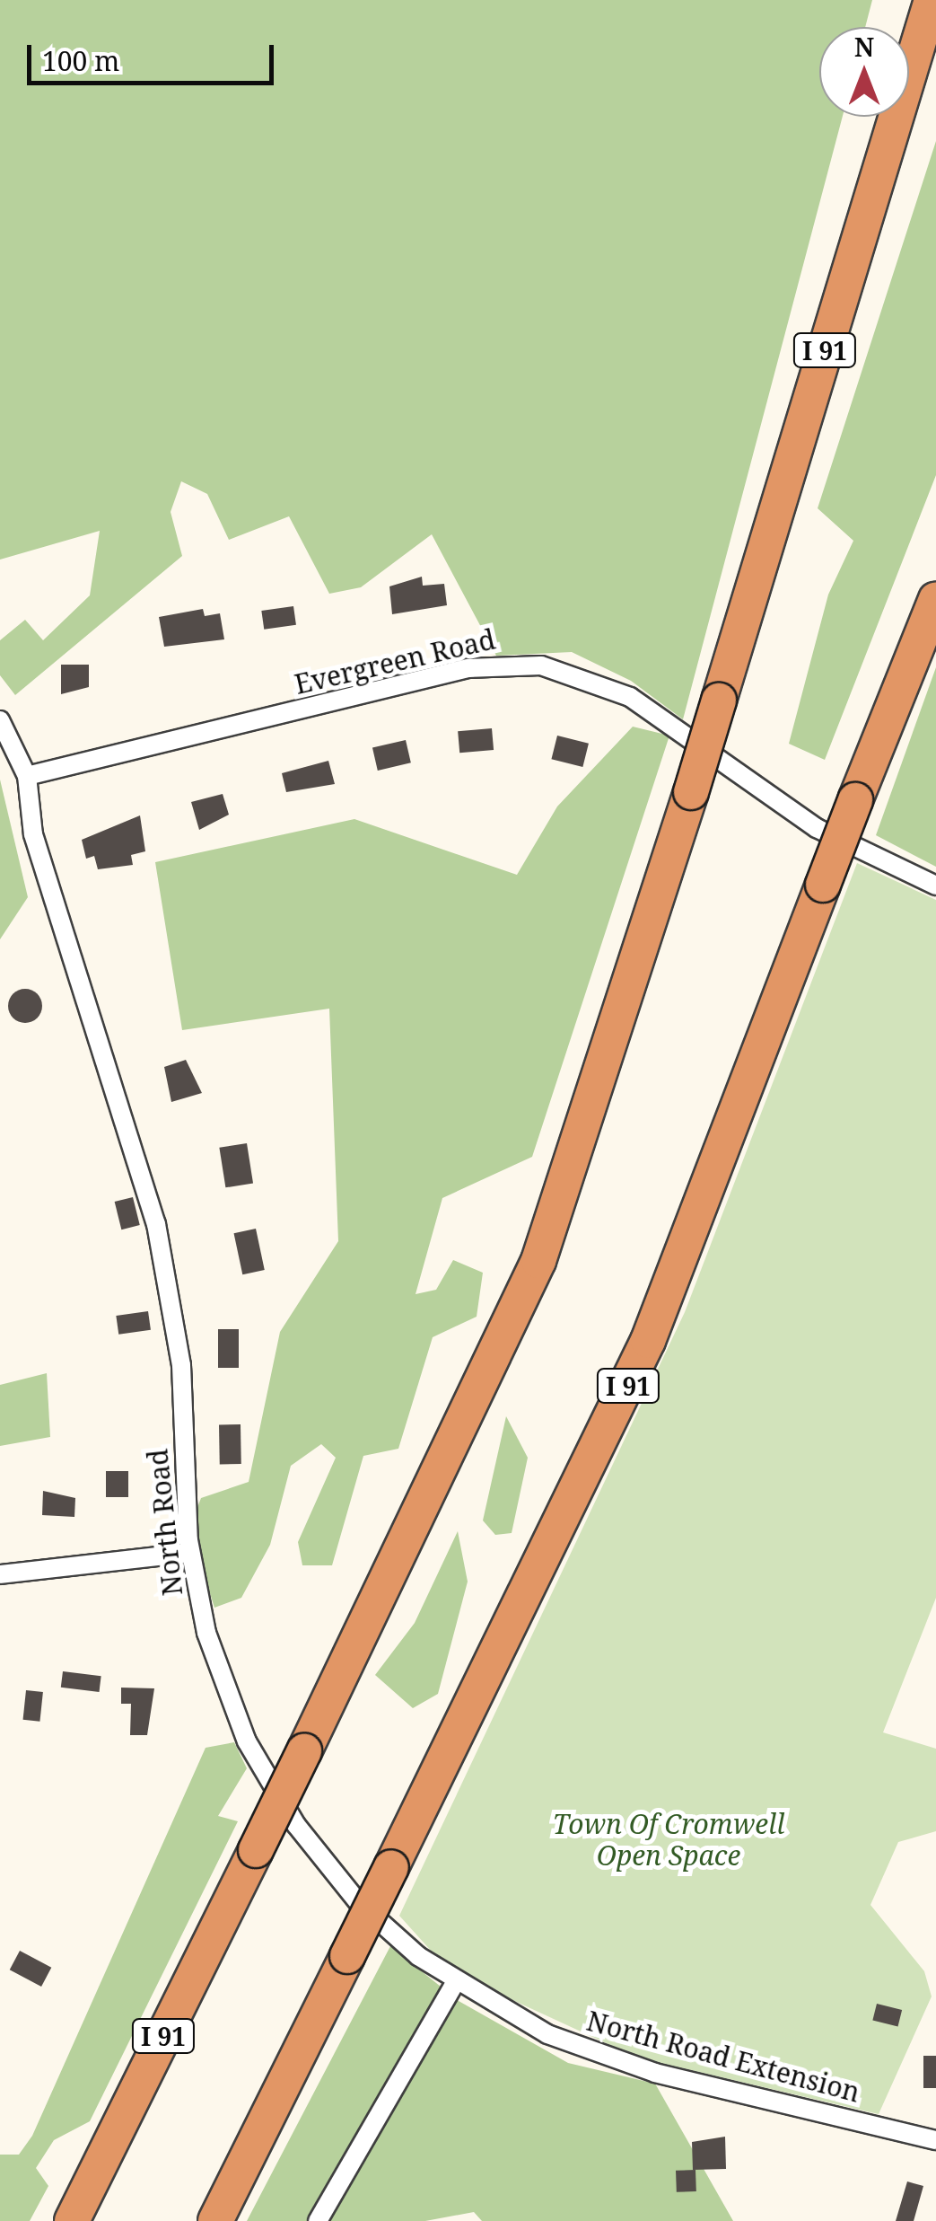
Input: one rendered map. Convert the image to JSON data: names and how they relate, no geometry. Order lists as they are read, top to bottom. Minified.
{"streets":{"highway":["I 91"],"street":["Evergreen Road","North Road","North Road Extension"]},"crossings":[["Evergreen Road","North Road"],["North Road","North Road Extension"]],"parks":["Town Of Cromwell Open Space"],"scale_bar":"100 m","north":"top"}
